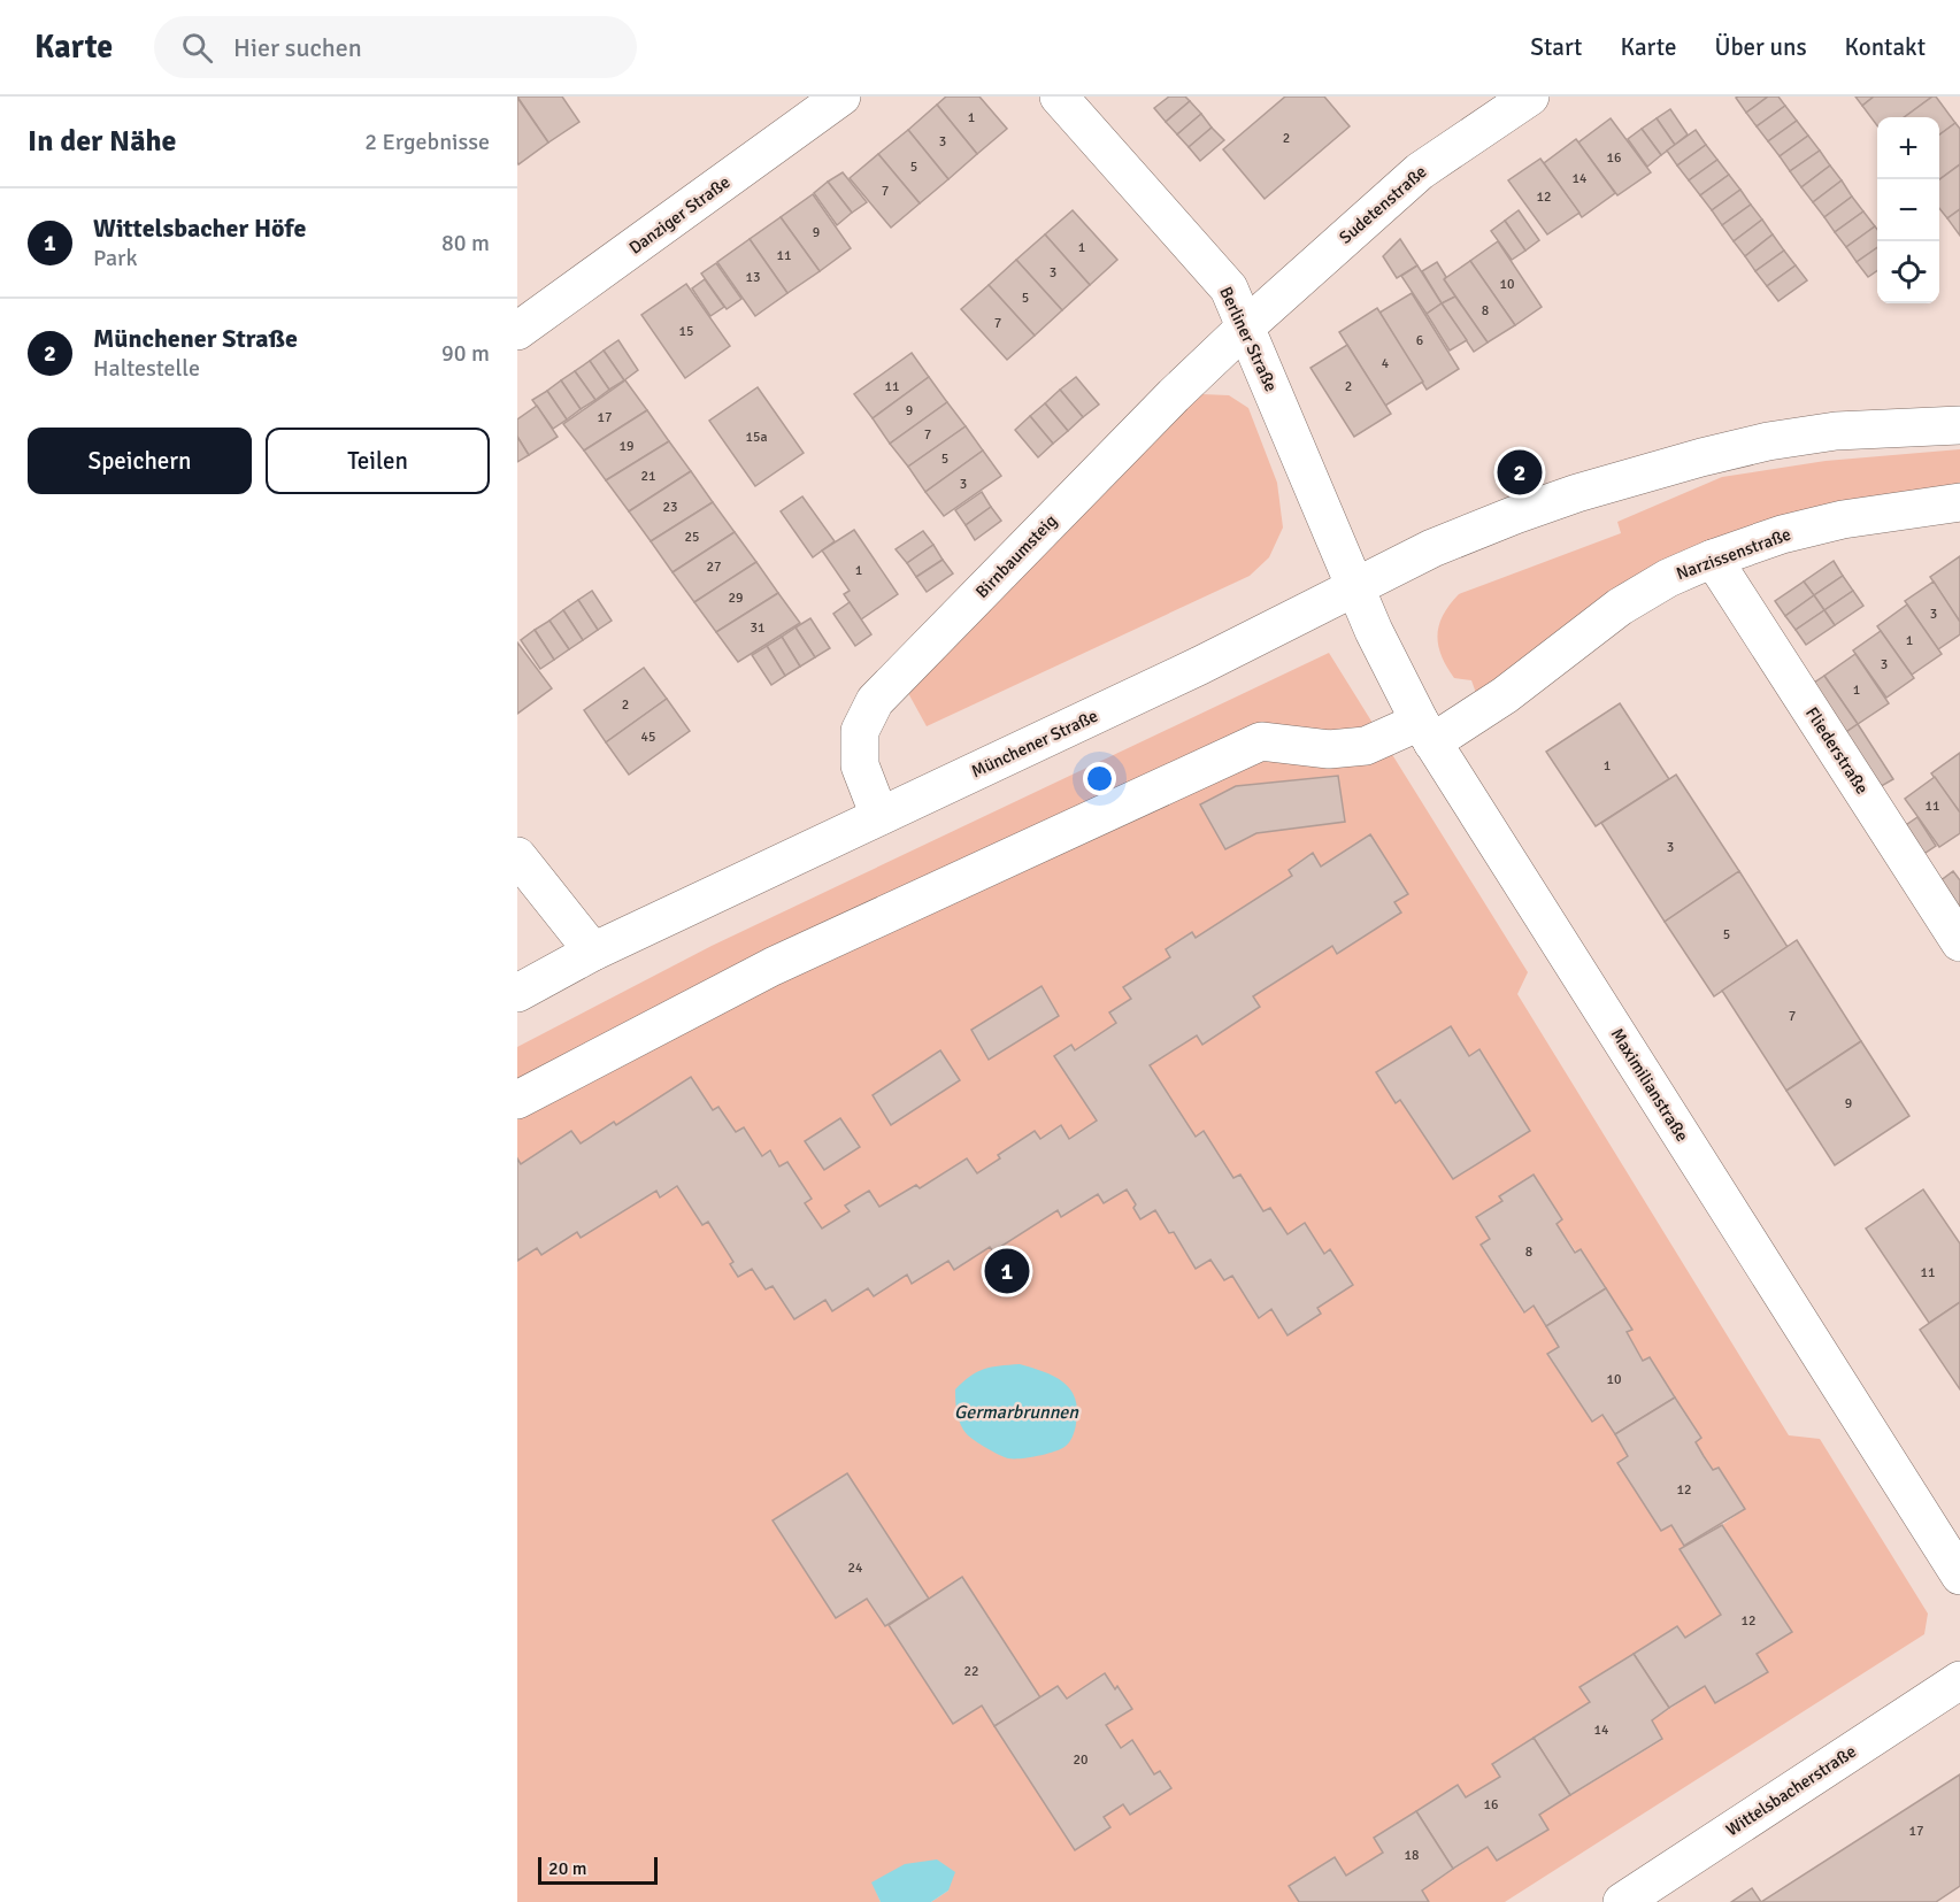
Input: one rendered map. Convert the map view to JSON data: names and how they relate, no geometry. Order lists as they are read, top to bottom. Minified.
{"streets":{"street":["Sudetenstraße","Danziger Straße","Berliner Straße","Narzissenstraße","Birnbaumsteig","Münchener Straße","Fliederstraße","Maximilianstraße","Wittelsbacherstraße"]},"crossings":[["Sudetenstraße","Berliner Straße"],["Sudetenstraße","Birnbaumsteig"],["Berliner Straße","Birnbaumsteig"],["Berliner Straße","Münchener Straße"],["Berliner Straße","Maximilianstraße"],["Narzissenstraße","Fliederstraße"],["Narzissenstraße","Maximilianstraße"],["Birnbaumsteig","Münchener Straße"],["Münchener Straße","Maximilianstraße"]],"water":["Germarbrunnen"],"house_numbers":["1","2","3","16","5","14","7","12","9","1","11","3","13","10","5","8","7","15","6","4","11","2","9","17","7","15a","19","5","21","3","23","25","27","1","29","3","31","1","3","1","2","45","1","11","3","5","7","9","8","11","10","12","24","12","22","14","20","16","17","18"],"scale_bar":"20 m","page":{"header":"Karte","search":"Hier suchen","nav":["Start","Karte","Über uns","Kontakt"],"heading":["In der Nähe","2 Ergebnisse"],"map_buttons":["+","−"],"list":[{"mark":"1","name":"Wittelsbacher Höfe","note":"Park","value":"80 m"},{"mark":"2","name":"Münchener Straße","note":"Haltestelle","value":"90 m"}],"buttons":["Speichern","Teilen"],"pins":["2","1"],"scale":"20 m"}}
